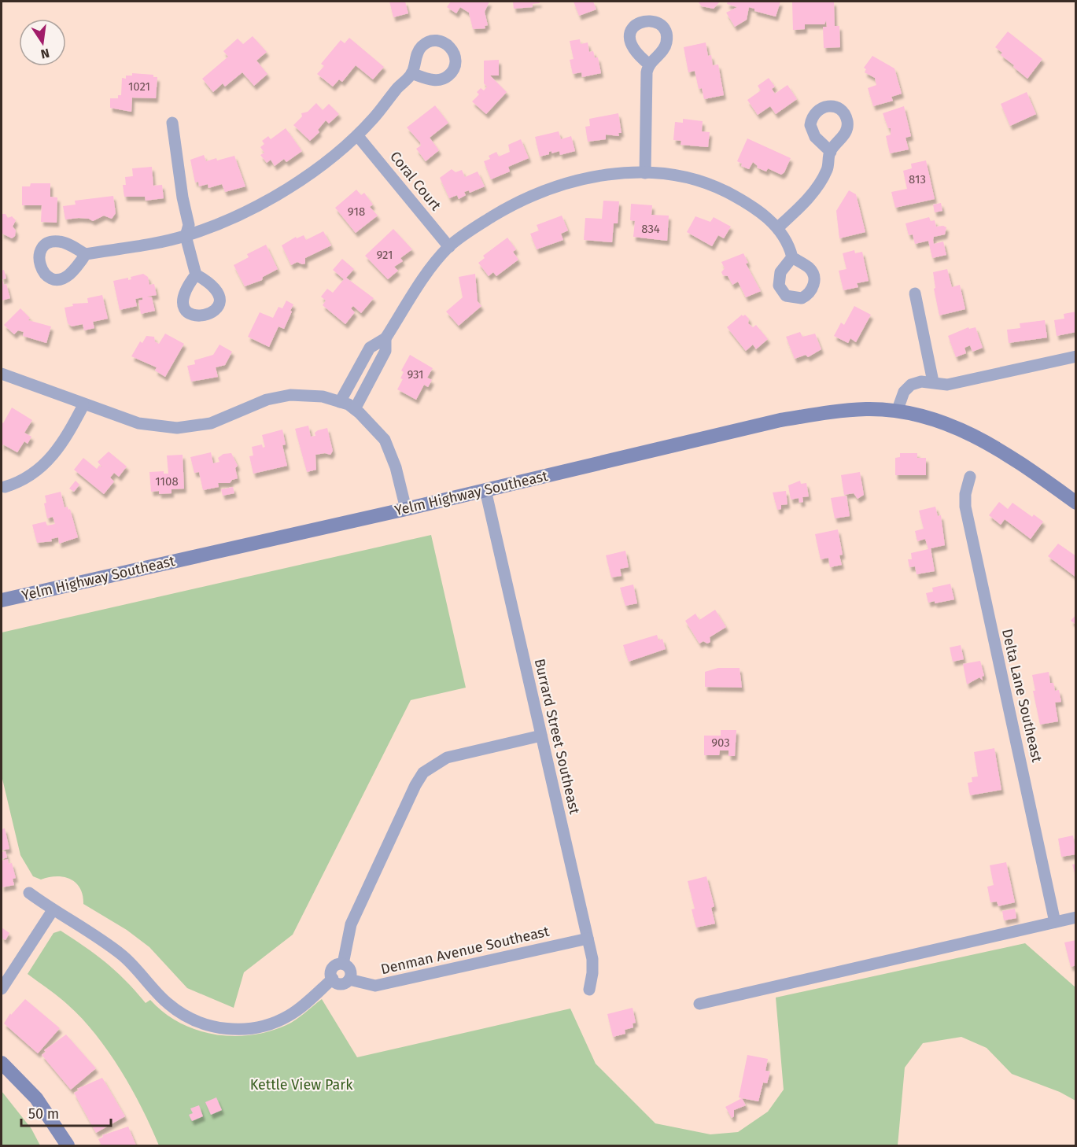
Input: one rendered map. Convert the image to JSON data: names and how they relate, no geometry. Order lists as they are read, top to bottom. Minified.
{"streets":{"main road":["Yelm Highway Southeast"],"street":["Coral Court","Delta Lane Southeast","Burrard Street Southeast","Denman Avenue Southeast"]},"crossings":[["Yelm Highway Southeast","Burrard Street Southeast"],["Burrard Street Southeast","Denman Avenue Southeast"]],"parks":["Kettle View Park"],"house_numbers":["1021","813","918","834","921","931","1108","903"],"scale_bar":"50 m","north":"bottom"}
